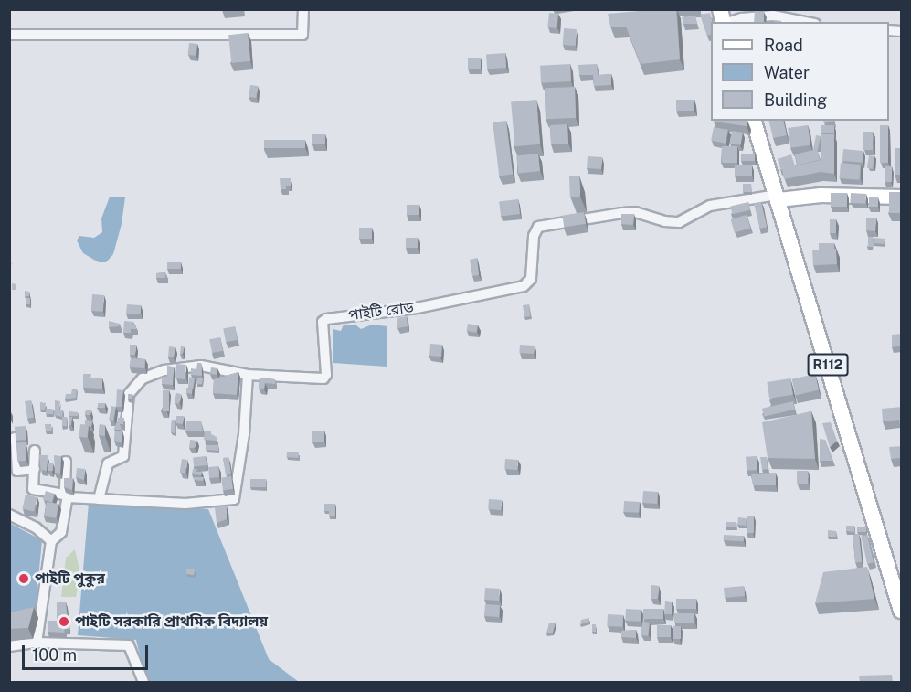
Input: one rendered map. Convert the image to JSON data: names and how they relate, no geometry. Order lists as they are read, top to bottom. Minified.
{"streets":{"main road":["R112"],"street":["পাইটি রোড"]},"crossings":[["পাইটি রোড","R112"]],"places":["পাইটি পুকুর","পাইটি সরকারি প্রাথমিক বিদ্যালয়"],"legend":["Road","Water","Building"],"scale_bar":"100 m"}
